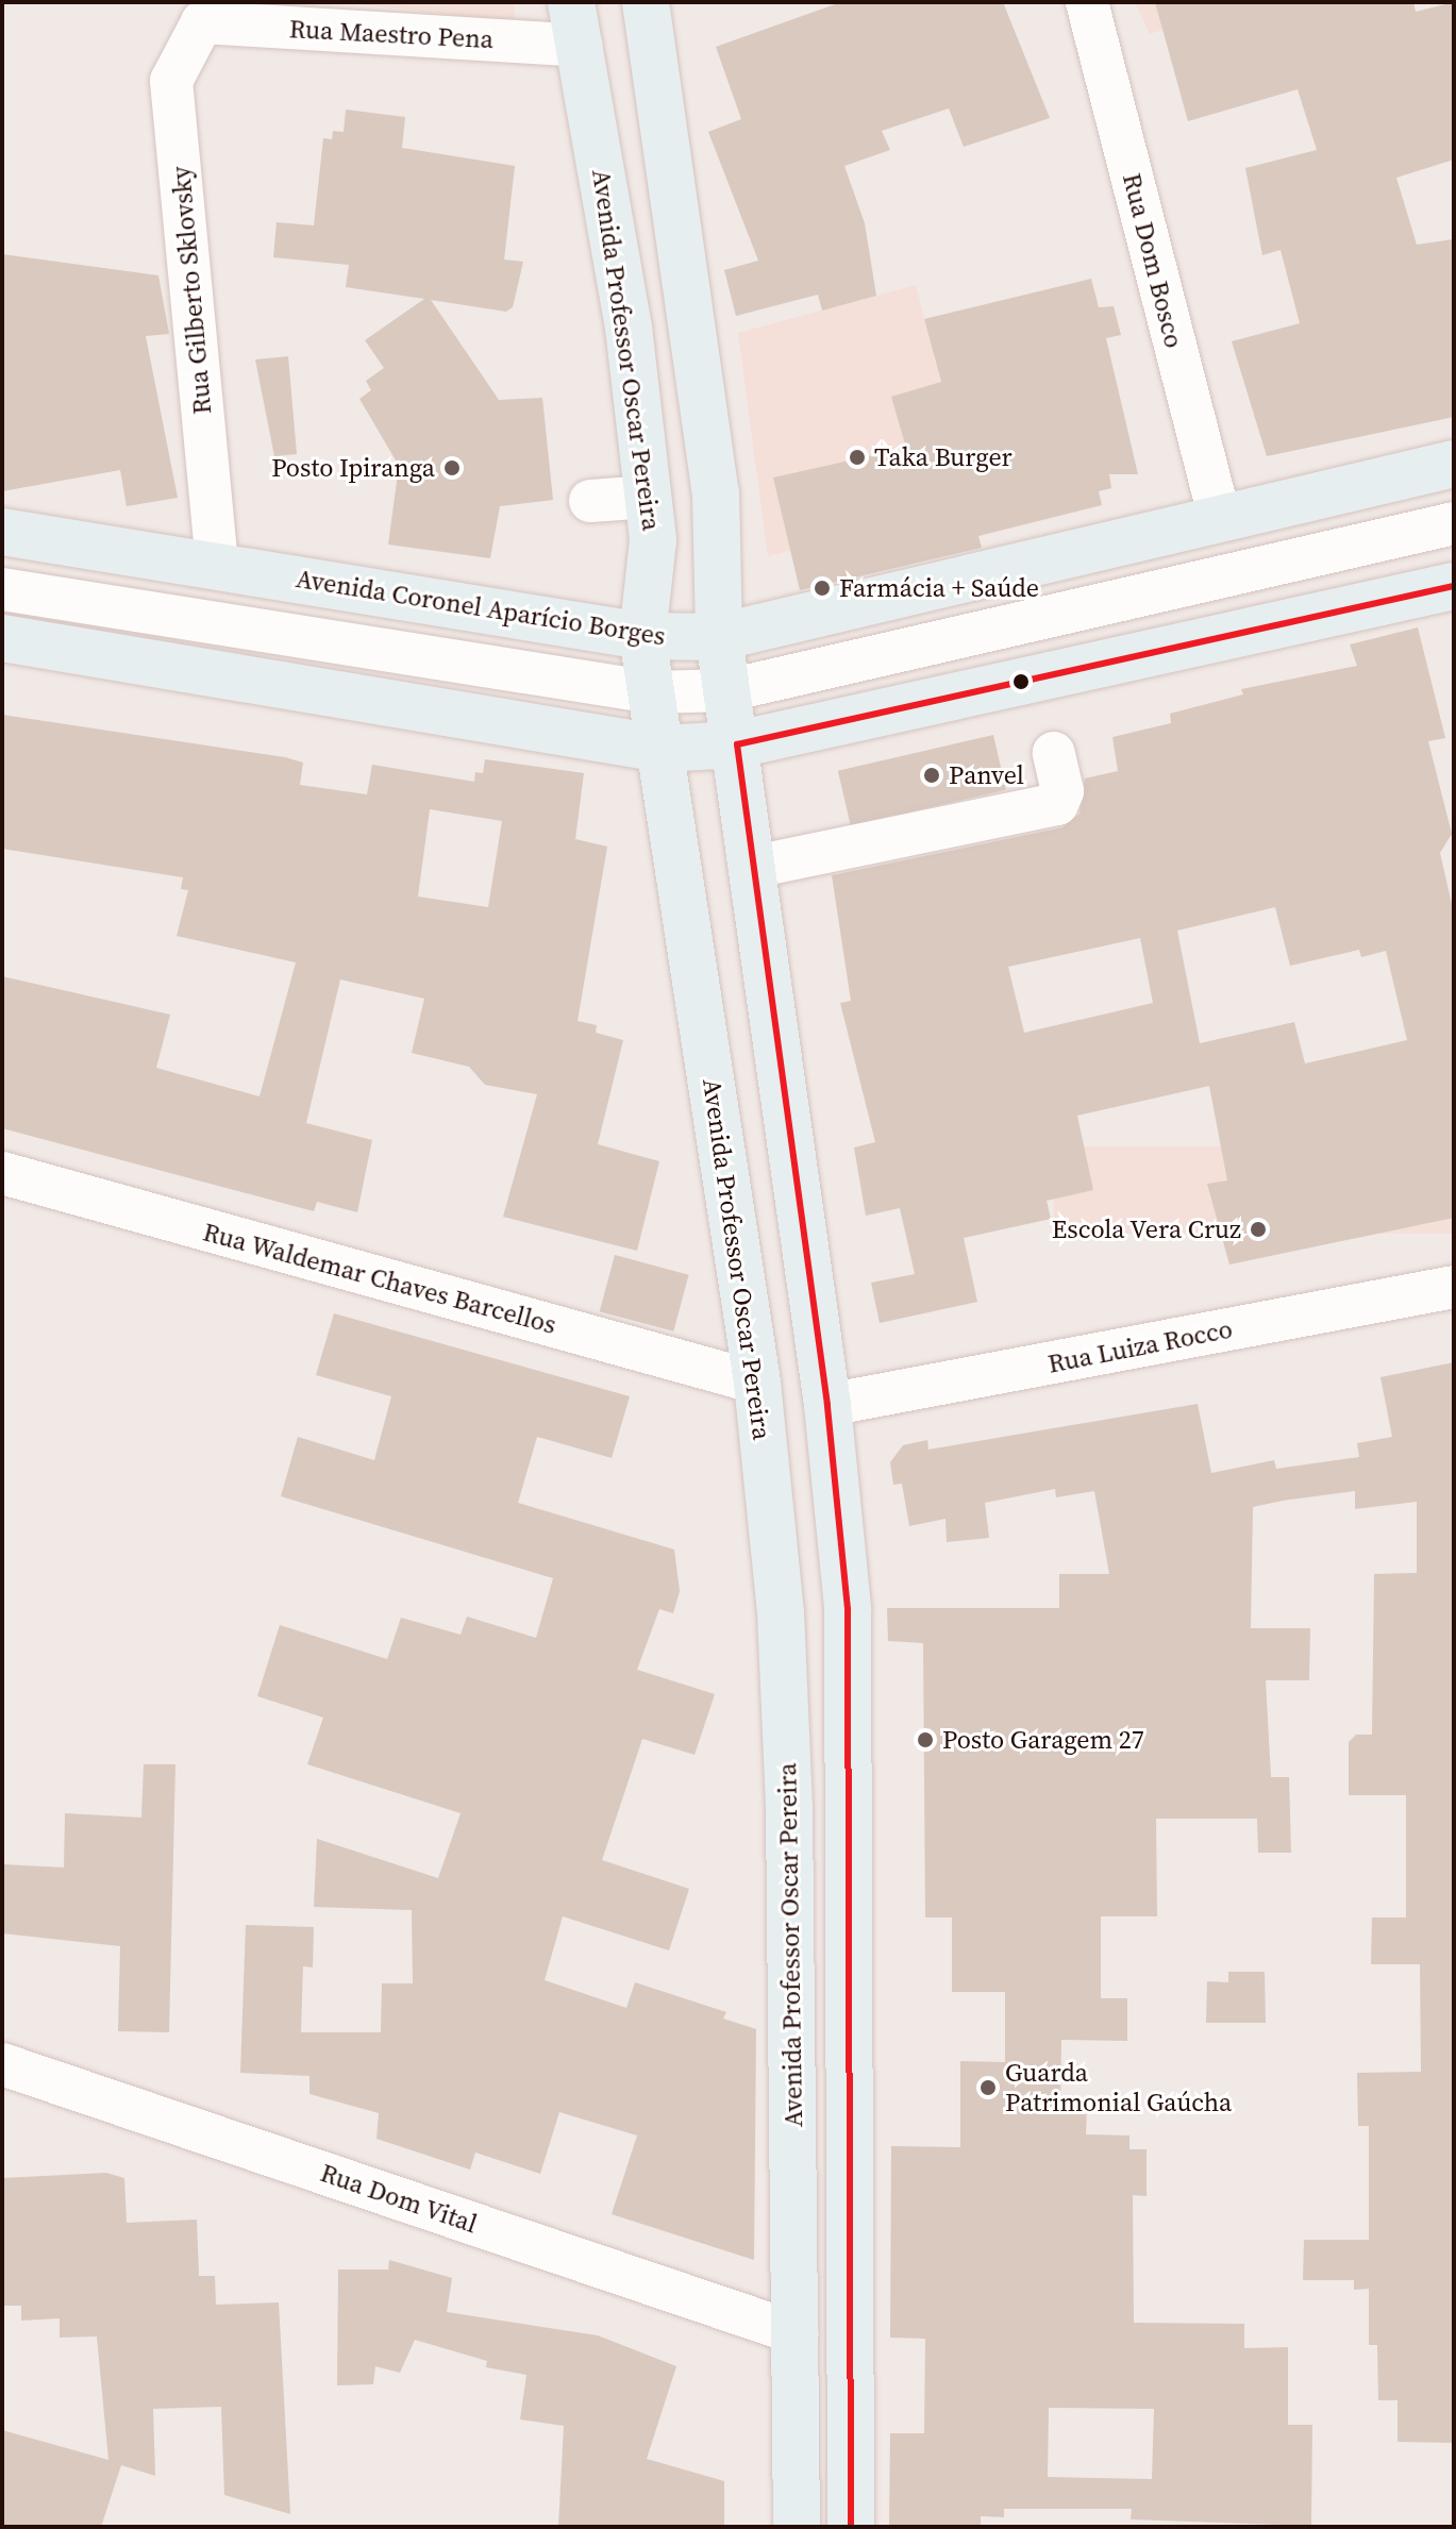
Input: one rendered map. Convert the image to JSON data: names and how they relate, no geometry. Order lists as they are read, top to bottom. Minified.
{"streets":{"main road":["Avenida Professor Oscar Pereira","Avenida Coronel Aparício Borges"],"street":["Rua Maestro Pena","Rua Dom Bosco","Rua Gilberto Sklovsky","Rua Waldemar Chaves Barcellos","Rua Luiza Rocco","Rua Dom Vital"]},"crossings":[["Rua Maestro Pena","Rua Gilberto Sklovsky"],["Rua Maestro Pena","Avenida Professor Oscar Pereira"],["Rua Dom Bosco","Avenida Coronel Aparício Borges"],["Rua Gilberto Sklovsky","Avenida Coronel Aparício Borges"],["Avenida Professor Oscar Pereira","Avenida Coronel Aparício Borges"],["Avenida Professor Oscar Pereira","Rua Waldemar Chaves Barcellos"],["Avenida Professor Oscar Pereira","Rua Dom Vital"]],"places":["Taka Burger","Posto Ipiranga","Farmácia + Saúde","Panvel","Escola Vera Cruz","Posto Garagem 27","Guarda Patrimonial Gaúcha"]}
